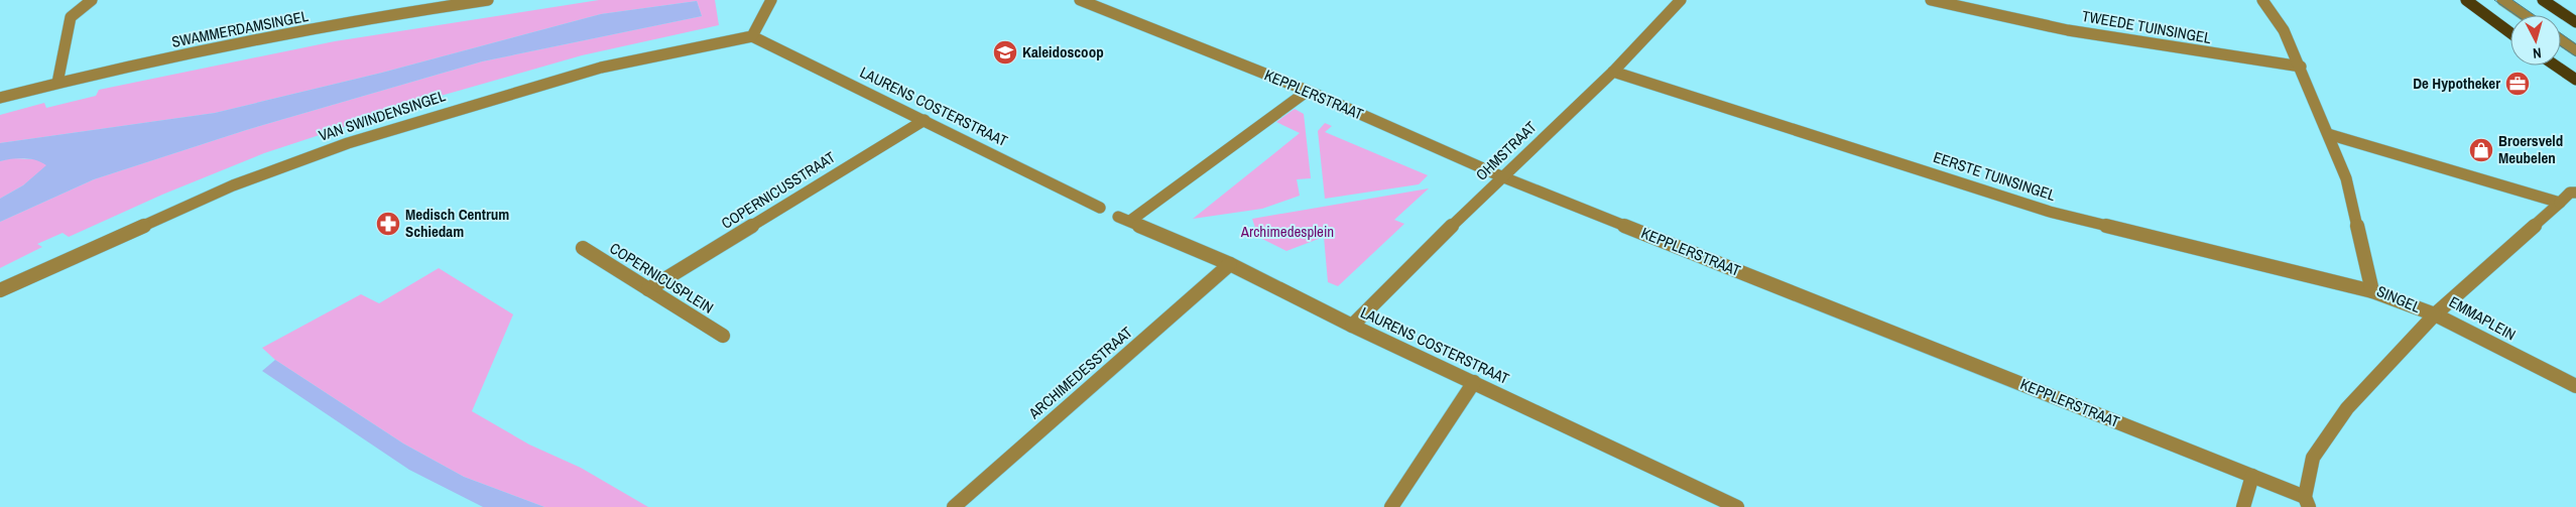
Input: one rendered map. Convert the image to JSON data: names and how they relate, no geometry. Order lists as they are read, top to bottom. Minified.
{"streets":{"street":["TWEEDE TUINSINGEL","SWAMMERDAMSINGEL","KEPPLERSTRAAT","LAURENS COSTERSTRAAT","VAN SWINDENSINGEL","OHMSTRAAT","EERSTE TUINSINGEL","COPERNICUSSTRAAT","COPERNICUSPLEIN","SINGEL","EMMAPLEIN","ARCHIMEDESSTRAAT"]},"crossings":[["TWEEDE TUINSINGEL","SINGEL"],["KEPPLERSTRAAT","LAURENS COSTERSTRAAT"],["KEPPLERSTRAAT","OHMSTRAAT"],["KEPPLERSTRAAT","SINGEL"],["LAURENS COSTERSTRAAT","VAN SWINDENSINGEL"],["LAURENS COSTERSTRAAT","OHMSTRAAT"],["LAURENS COSTERSTRAAT","COPERNICUSSTRAAT"],["LAURENS COSTERSTRAAT","ARCHIMEDESSTRAAT"],["OHMSTRAAT","EERSTE TUINSINGEL"],["EERSTE TUINSINGEL","SINGEL"],["COPERNICUSSTRAAT","COPERNICUSPLEIN"],["SINGEL","EMMAPLEIN"]],"parks":["Archimedesplein"],"places":{"school or university":["Kaleidoscoop"],"office":["De Hypotheker"],"shop":["Broersveld Meubelen"],"pharmacy":["Medisch Centrum Schiedam"]},"north":"bottom"}
